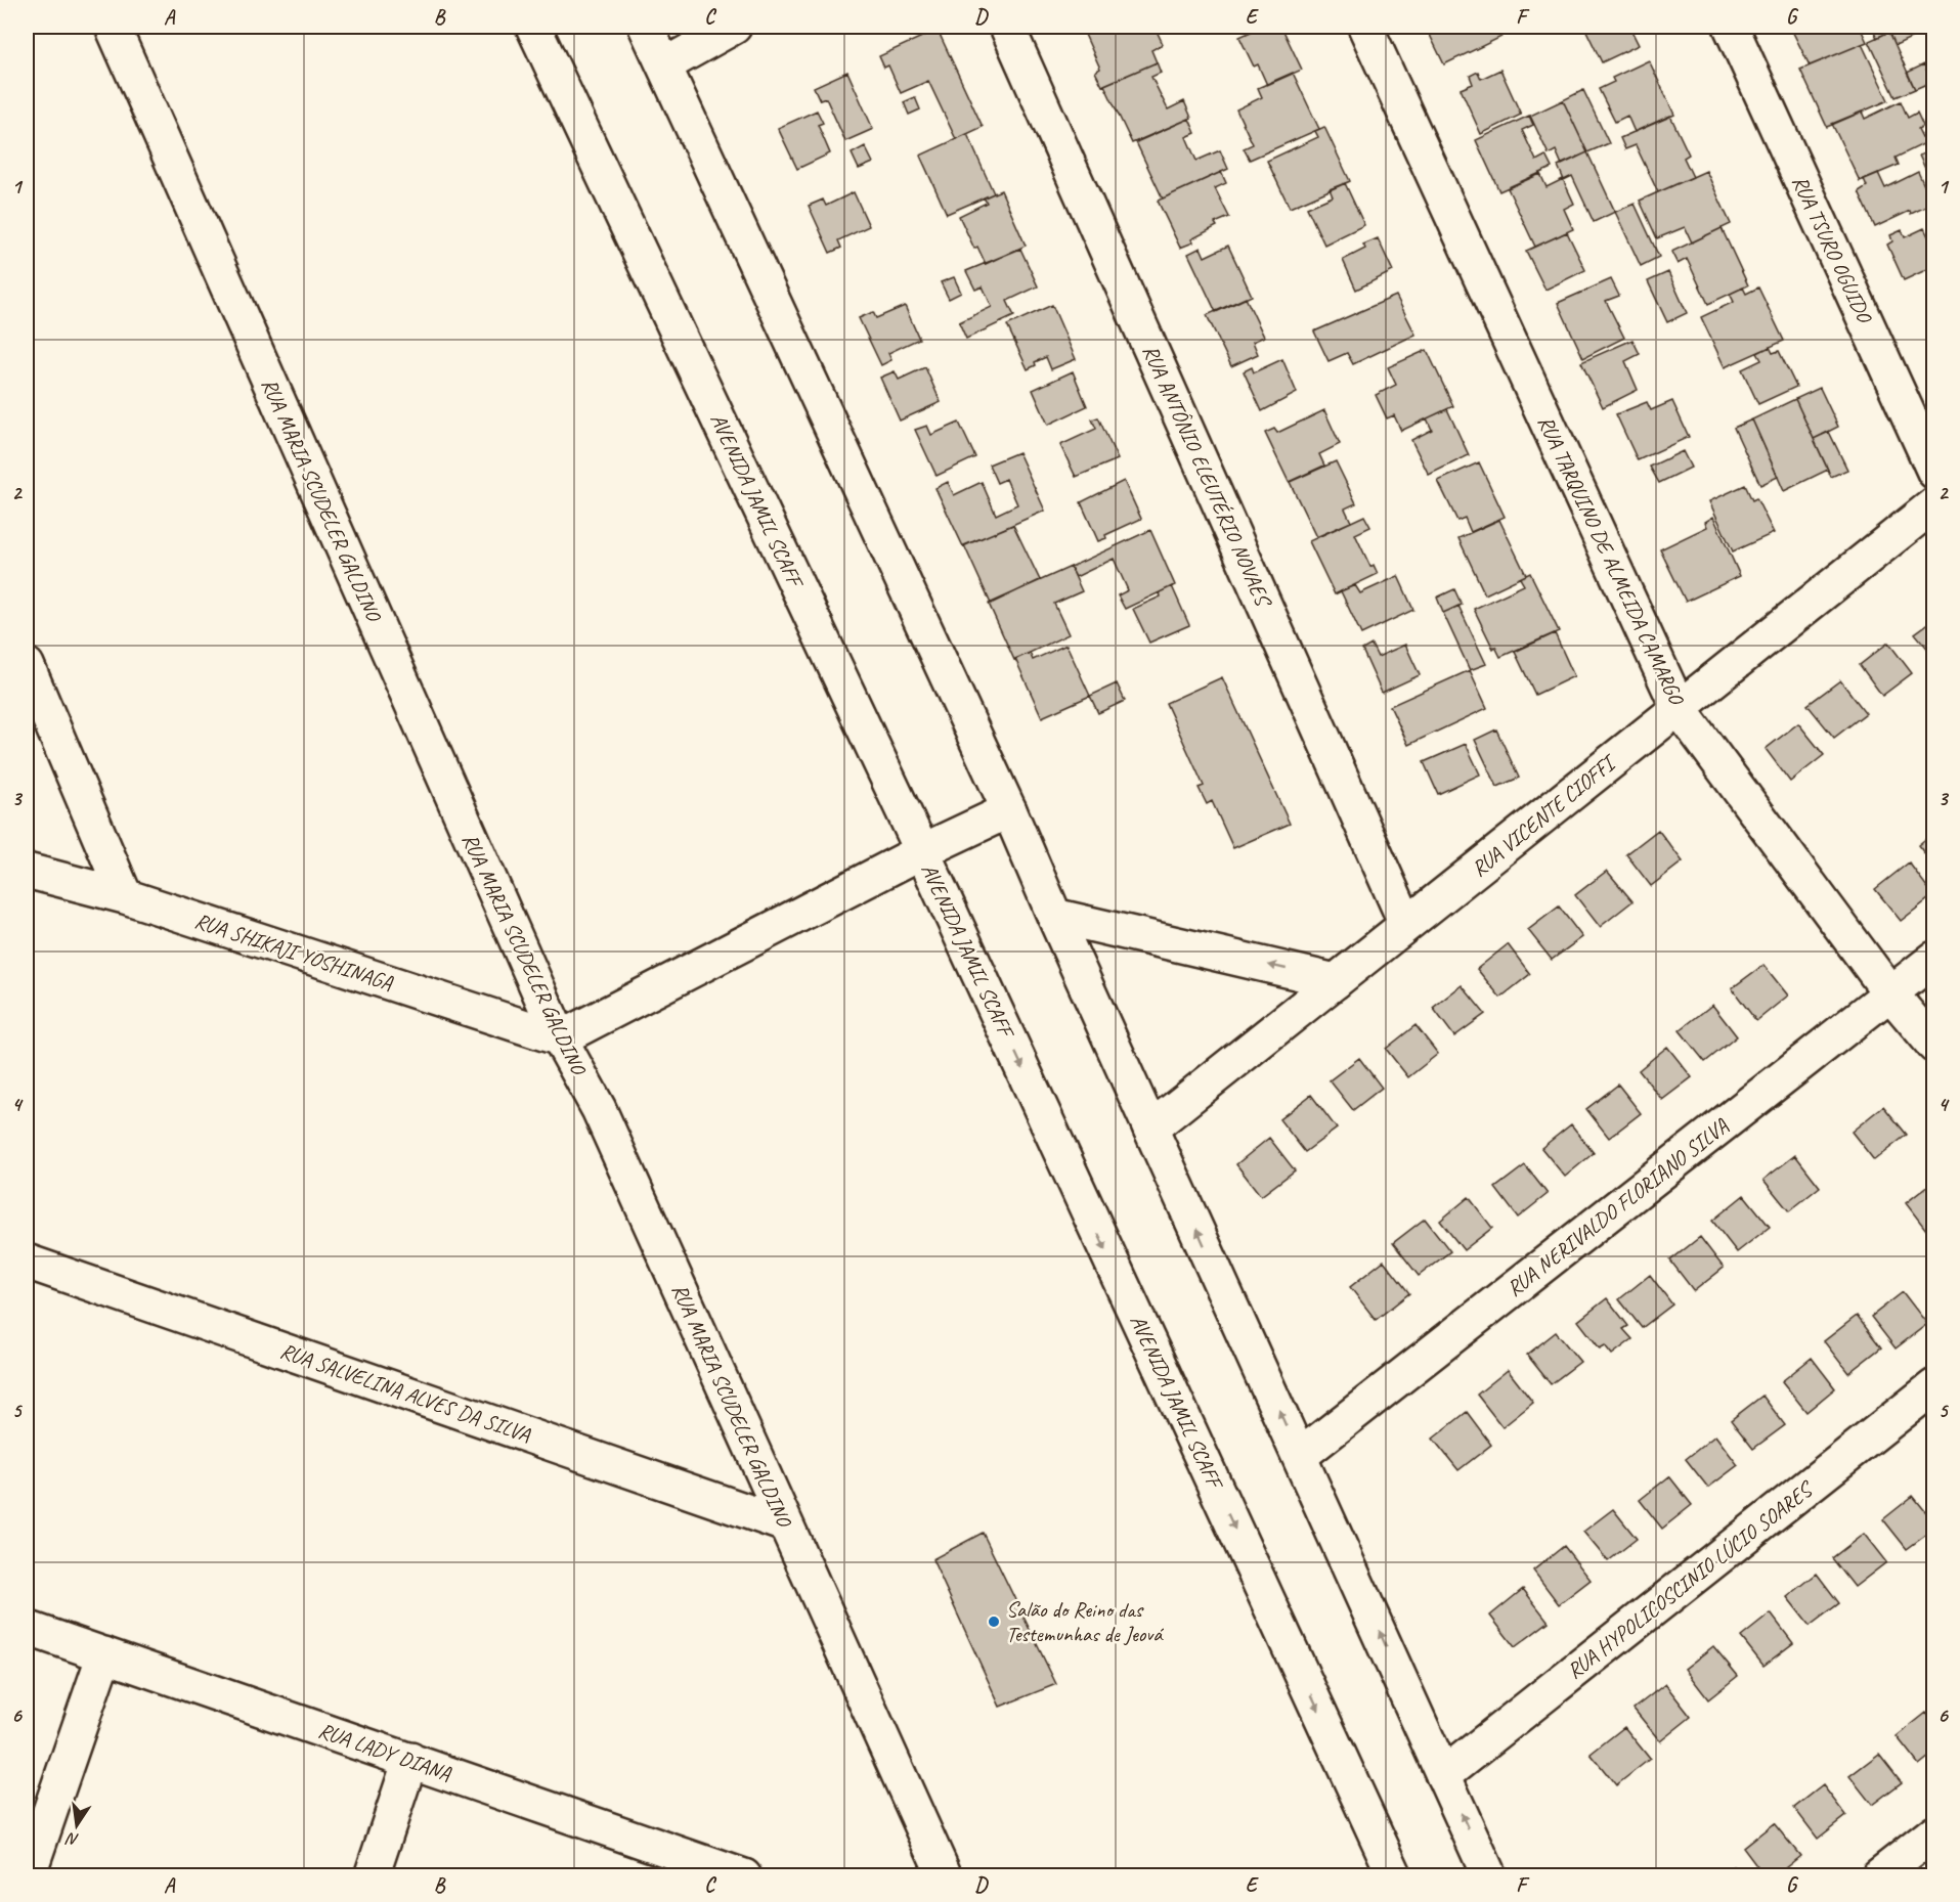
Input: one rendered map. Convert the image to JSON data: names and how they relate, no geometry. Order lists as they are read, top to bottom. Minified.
{"streets":{"street":["RUA TSURO OGUIDO","RUA ANTÔNIO ELEUTÉRIO NOVAES","RUA MARIA SCUDELER GALDINO","AVENIDA JAMIL SCAFF","RUA TARQUINO DE ALMEIDA CAMARGO","RUA VICENTE CIOFFI","RUA SHIKAJI YOSHINAGA","RUA NERIVALDO FLORIANO SILVA","RUA SALVELINA ALVES DA SILVA","RUA HYPOLICOSCINIO LÚCIO SOARES","RUA LADY DIANA"]},"crossings":[["RUA ANTÔNIO ELEUTÉRIO NOVAES","RUA VICENTE CIOFFI"],["RUA MARIA SCUDELER GALDINO","RUA SHIKAJI YOSHINAGA"],["RUA MARIA SCUDELER GALDINO","RUA SALVELINA ALVES DA SILVA"],["RUA TARQUINO DE ALMEIDA CAMARGO","RUA VICENTE CIOFFI"],["RUA TARQUINO DE ALMEIDA CAMARGO","RUA NERIVALDO FLORIANO SILVA"]],"places":["Salão do Reino das Testemunhas de Jeová"],"north":"bottom","grid":{"columns":["A","B","C","D","E","F","G"],"rows":["1","2","3","4","5","6"]}}
